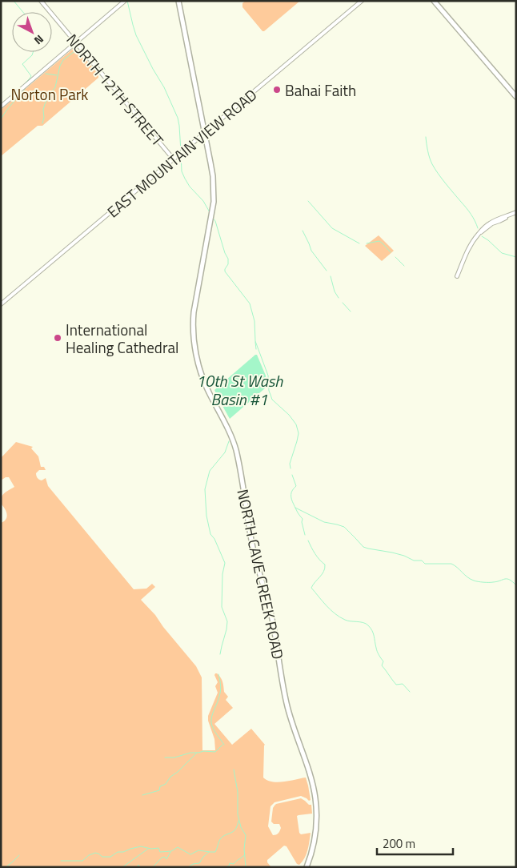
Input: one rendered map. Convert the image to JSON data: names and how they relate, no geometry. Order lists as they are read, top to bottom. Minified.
{"streets":{"main road":["NORTH CAVE CREEK ROAD"],"street":["NORTH 12TH STREET","EAST MOUNTAIN VIEW ROAD"]},"crossings":[["NORTH 12TH STREET","EAST MOUNTAIN VIEW ROAD"],["EAST MOUNTAIN VIEW ROAD","NORTH CAVE CREEK ROAD"]],"water":["10th St Wash Basin #1"],"parks":["Norton Park"],"places":["Bahai Faith","International Healing Cathedral"],"scale_bar":"200 m","north":"bottom right"}
